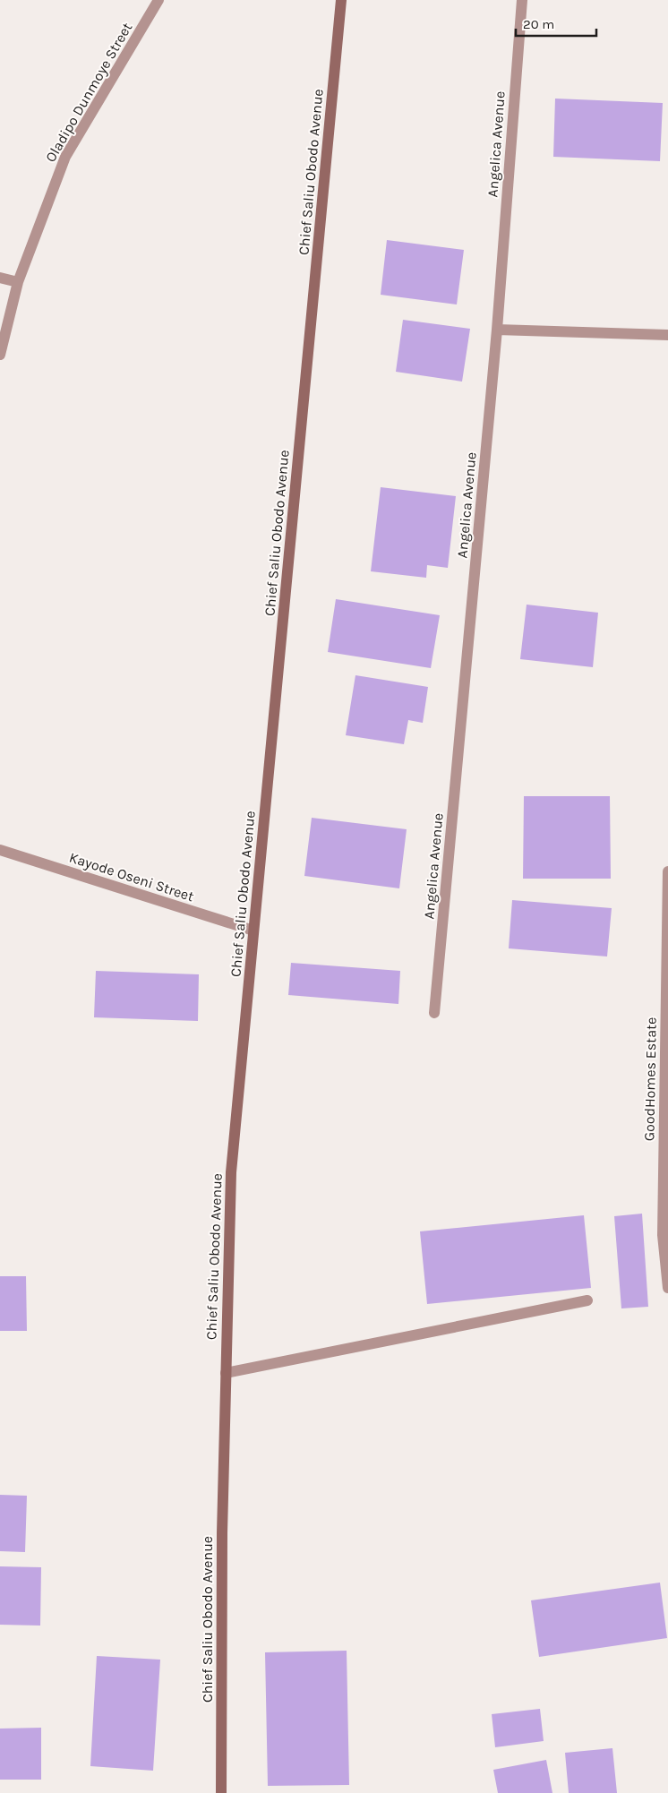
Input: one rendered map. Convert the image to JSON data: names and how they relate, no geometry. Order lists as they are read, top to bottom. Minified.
{"streets":{"street":["Oladipo Dunmoye Street","Angelica Avenue","Chief Saliu Obodo Avenue","Kayode Oseni Street","GoodHomes Estate"]},"crossings":[["Chief Saliu Obodo Avenue","Kayode Oseni Street"]],"scale_bar":"20 m"}
